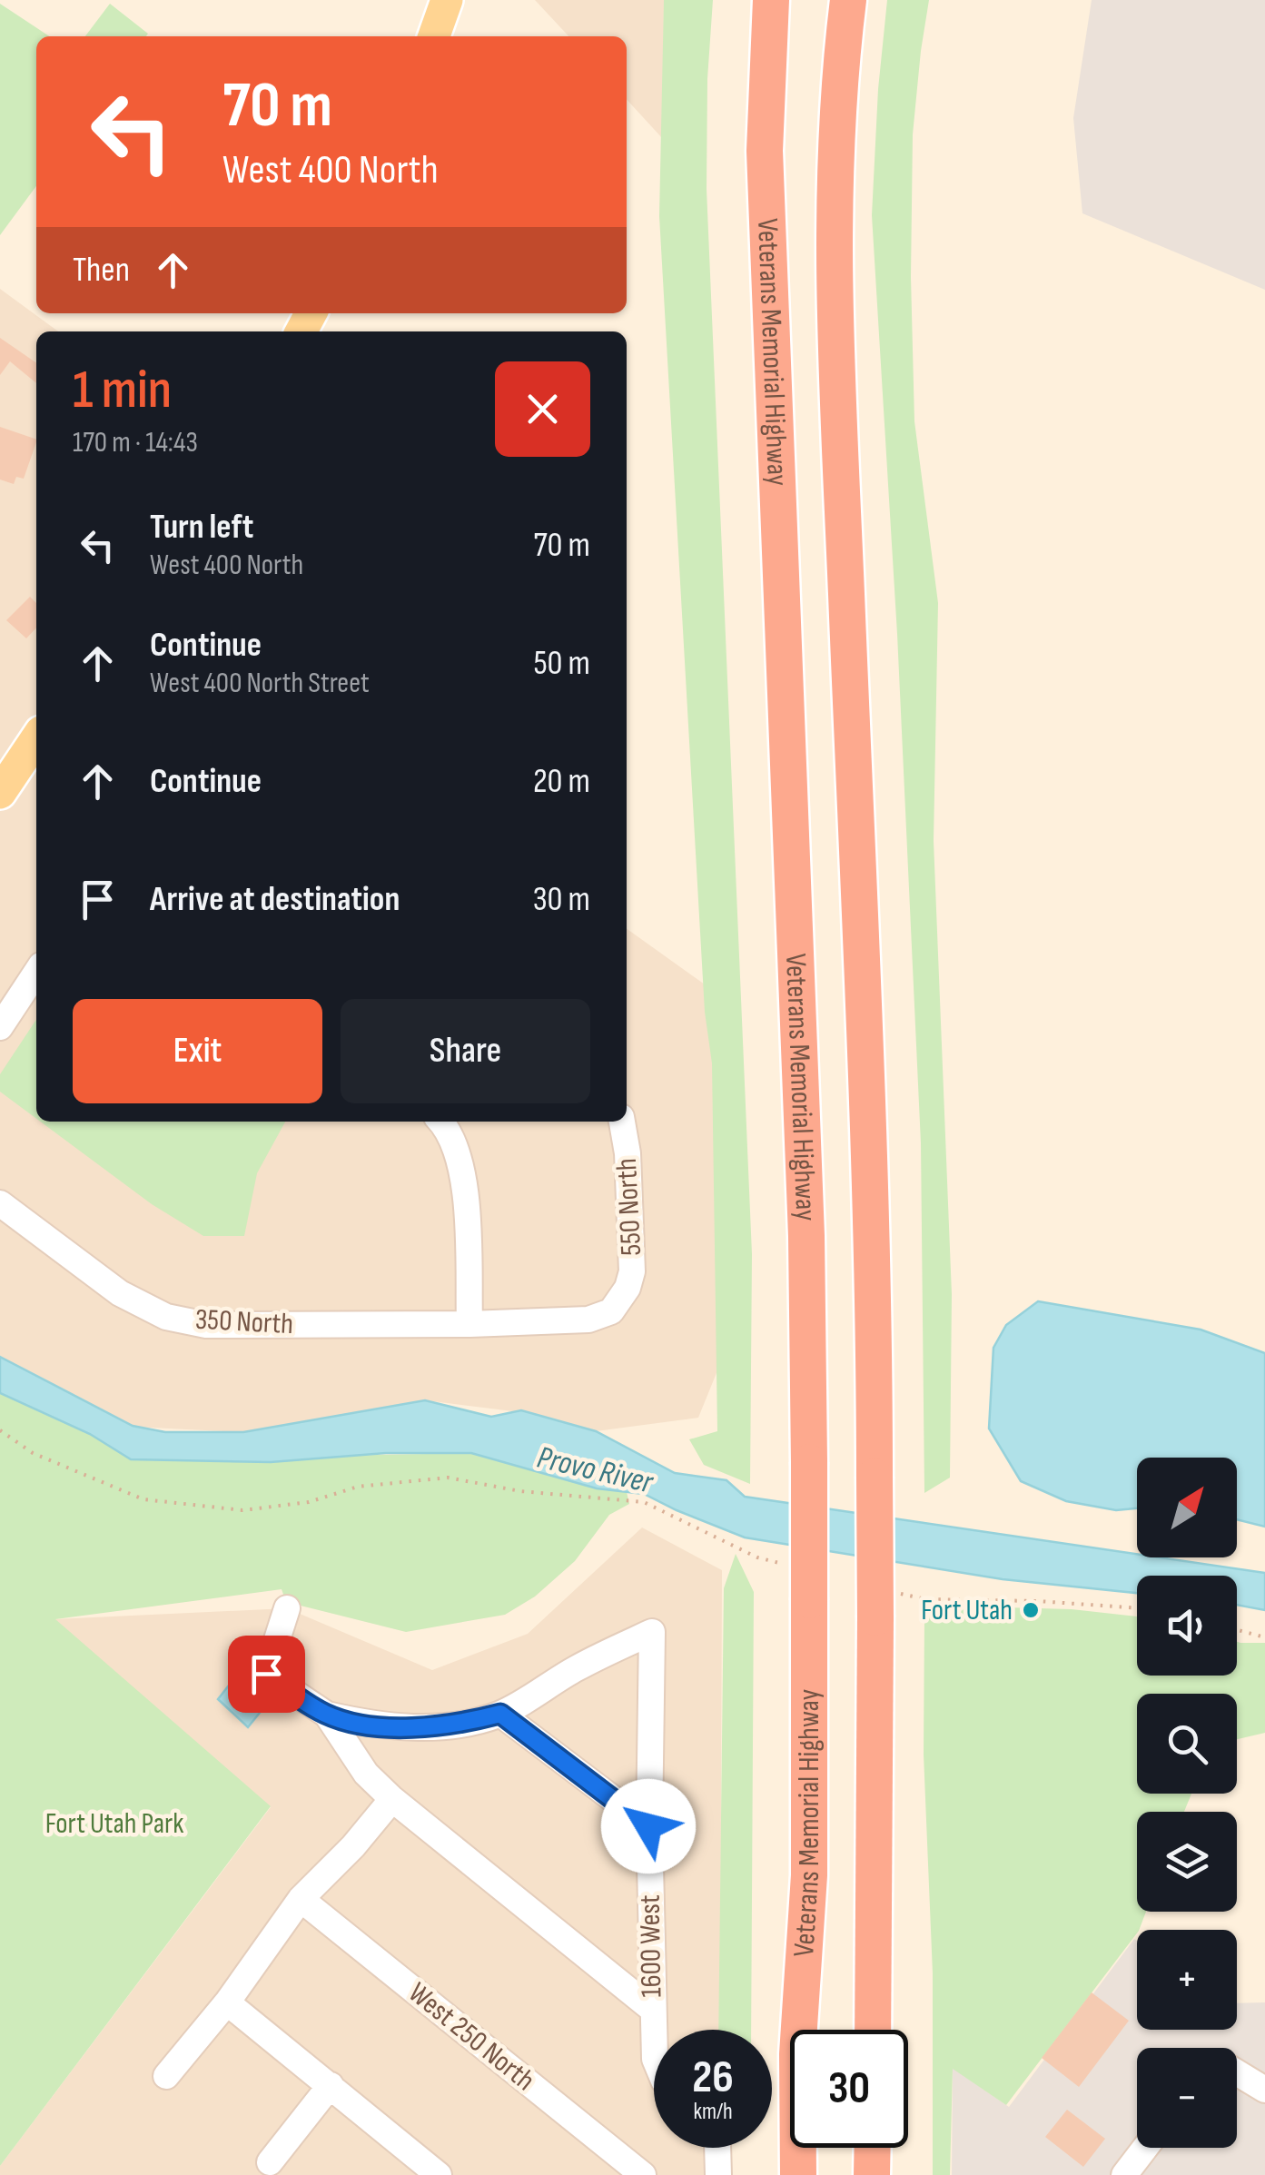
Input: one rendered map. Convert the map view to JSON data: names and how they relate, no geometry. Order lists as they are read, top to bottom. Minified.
{"streets":{"highway":["Veterans Memorial Highway"],"street":["550 North","350 North","1600 West","West 250 North"]},"crossings":[["550 North","350 North"]],"water":["Provo River"],"parks":["Fort Utah Park"],"places":["Fort Utah"],"north":"top right","page":{"turn":["70 m","West 400 North"],"then":"Then","heading":["1 min","170 m · 14:43"],"list":[{"name":"Turn left","note":"West 400 North","value":"70 m"},{"name":"Continue","note":"West 400 North Street","value":"50 m"},{"name":"Continue","value":"20 m"},{"name":"Arrive at destination","value":"30 m"}],"buttons":["Exit","Share"],"map_buttons":["+","−"],"speed":"26 km/h","limit":"30"}}
